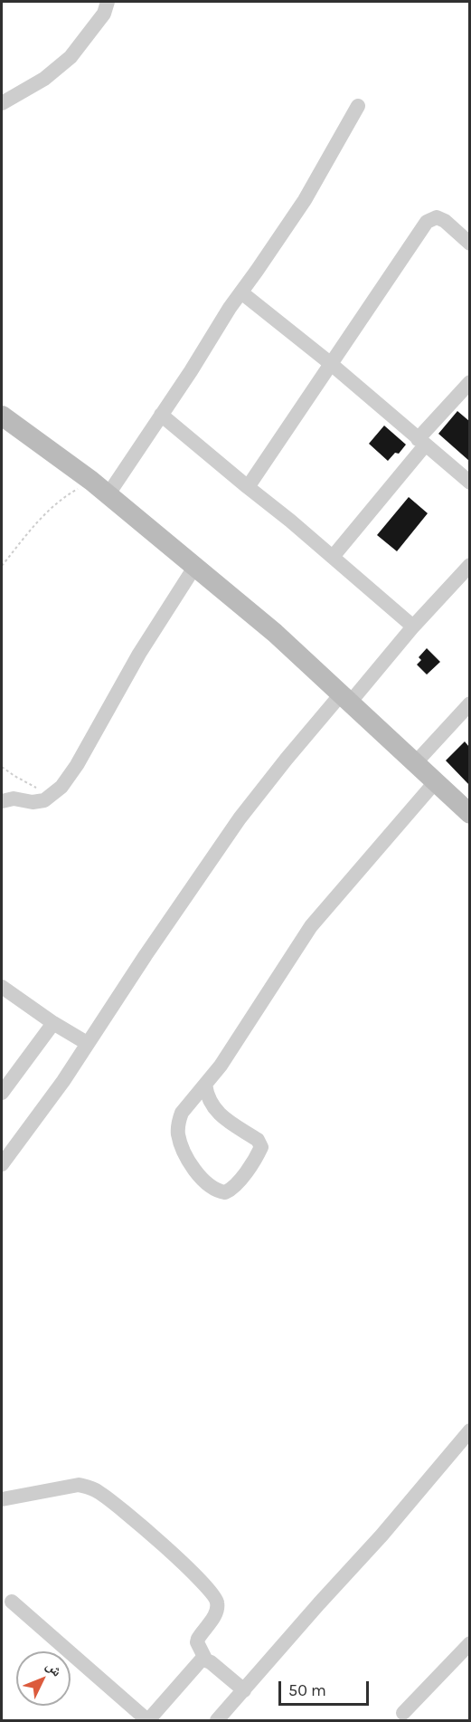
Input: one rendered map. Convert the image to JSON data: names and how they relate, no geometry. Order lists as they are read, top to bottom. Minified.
{"scale_bar":"50 m","north":"top right"}
